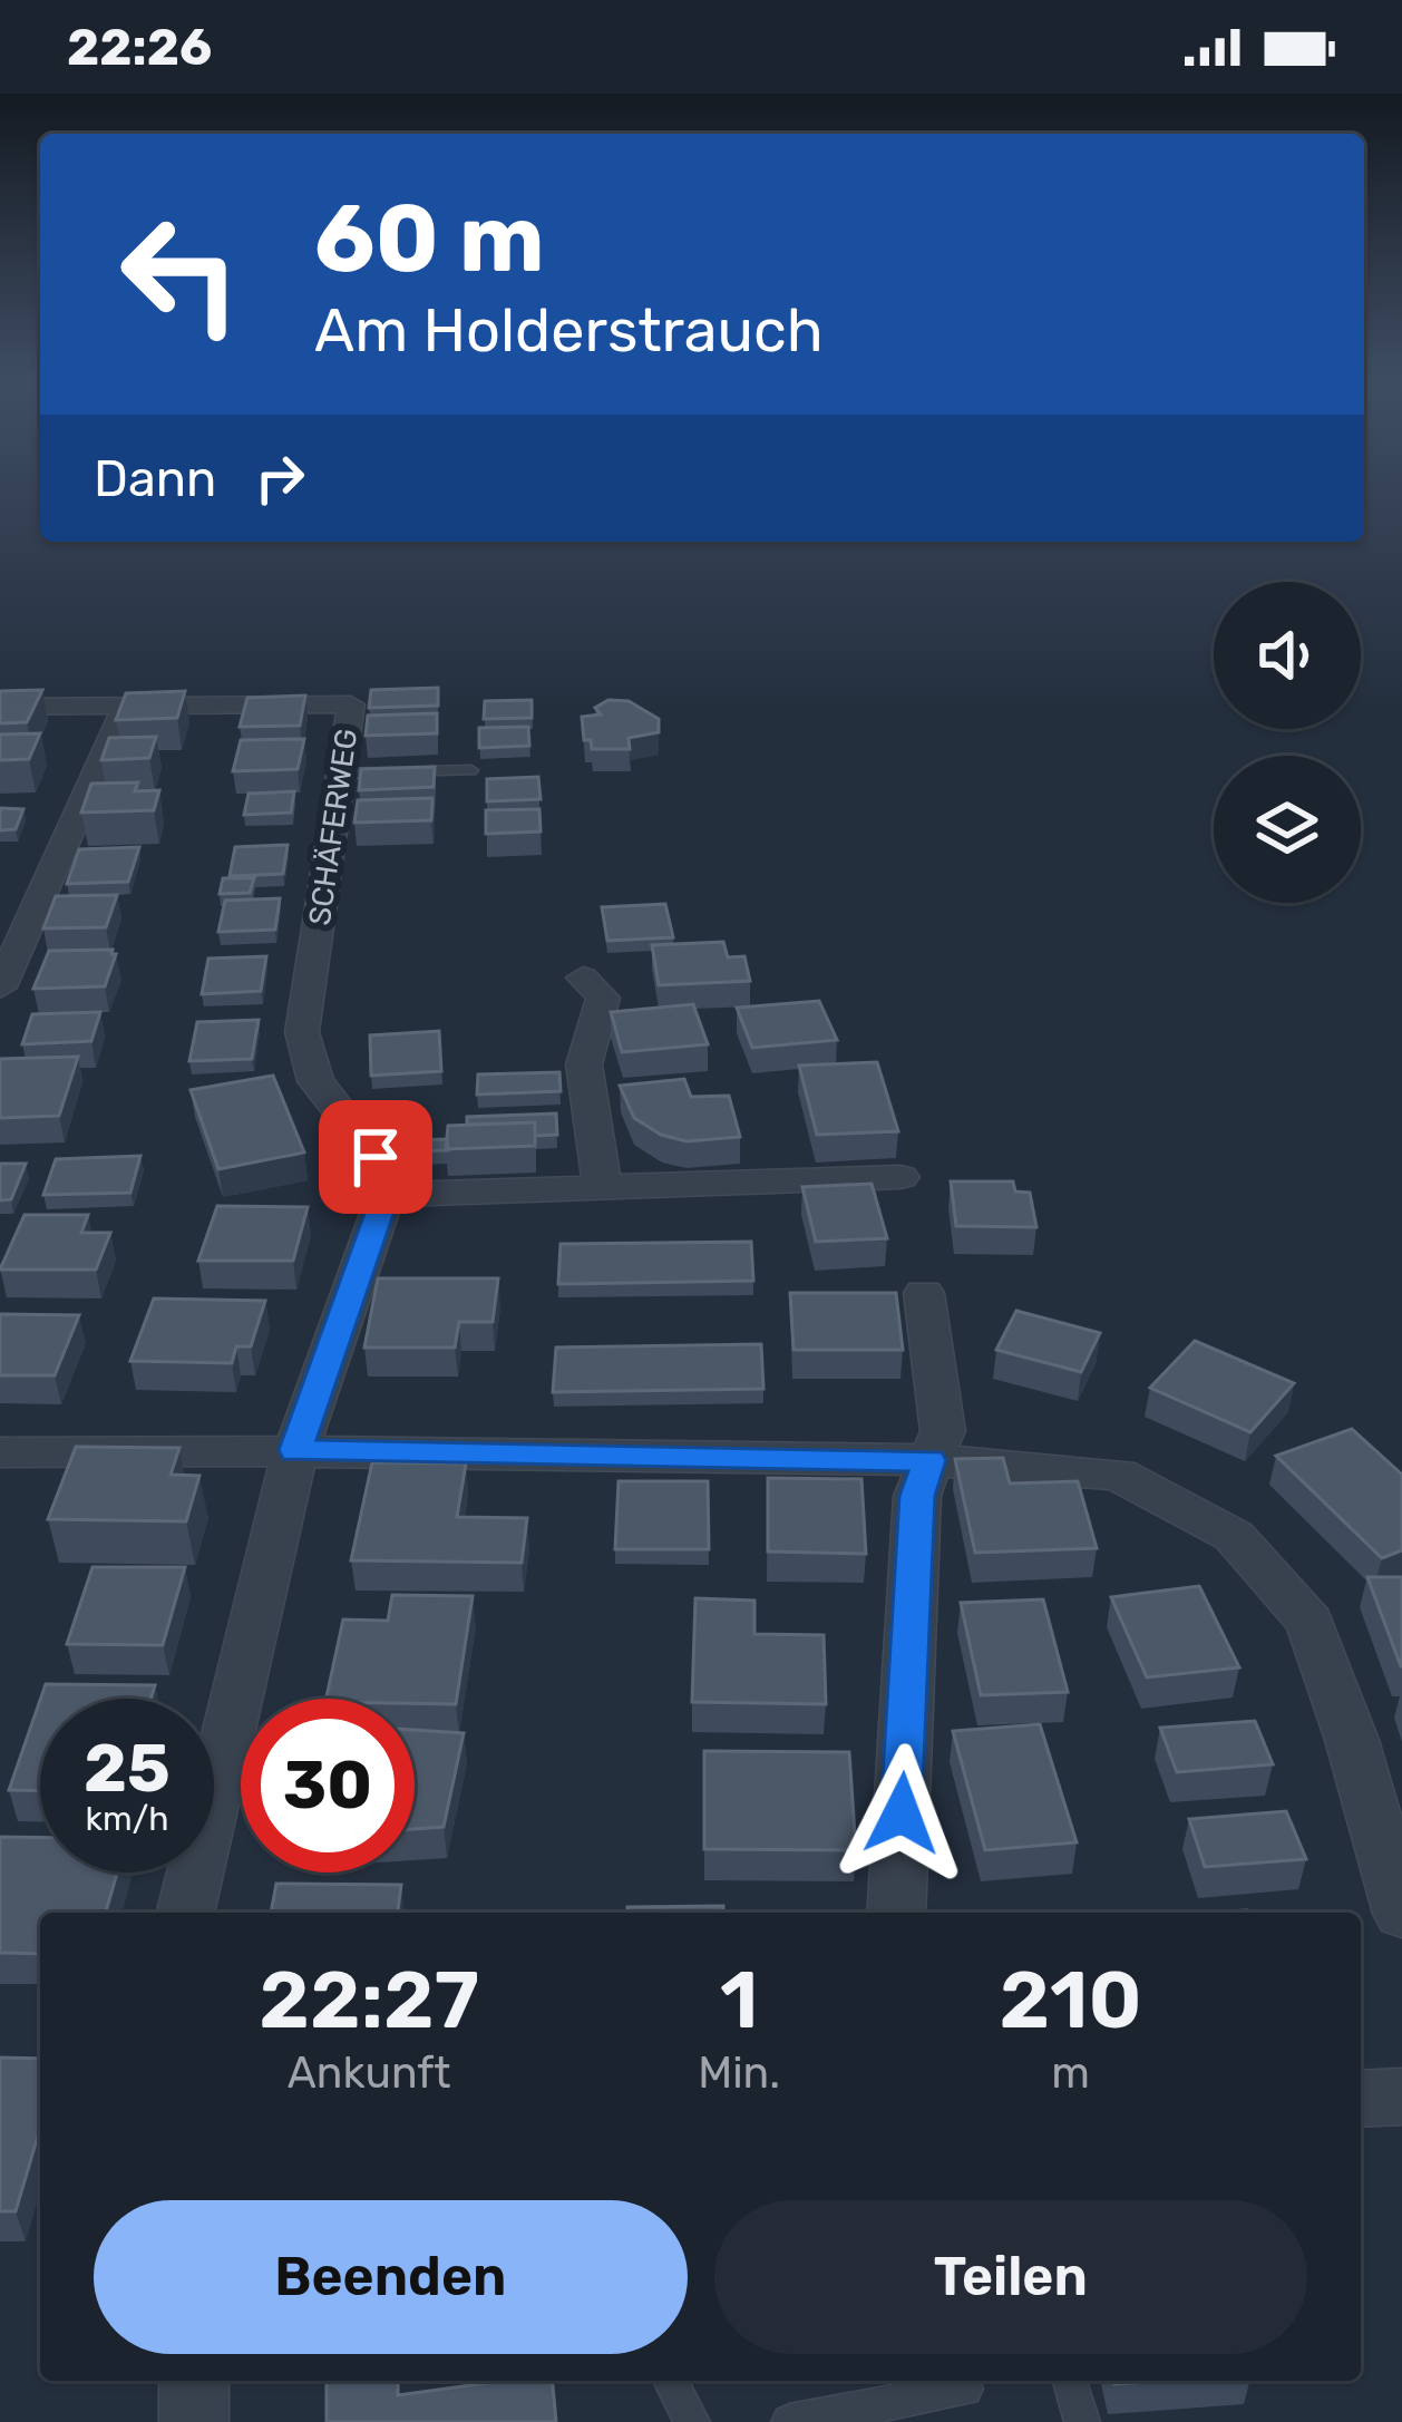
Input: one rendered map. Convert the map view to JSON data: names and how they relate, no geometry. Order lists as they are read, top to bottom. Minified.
{"streets":{"street":["SCHÄFERWEG"]},"page":{"status":"22:26","turn":["60 m","Am Holderstrauch"],"then":"Dann","speed":"25 km/h","limit":"30","eta":["22:27","Ankunft","1","Min.","210","m"],"buttons":["Beenden","Teilen"]}}
